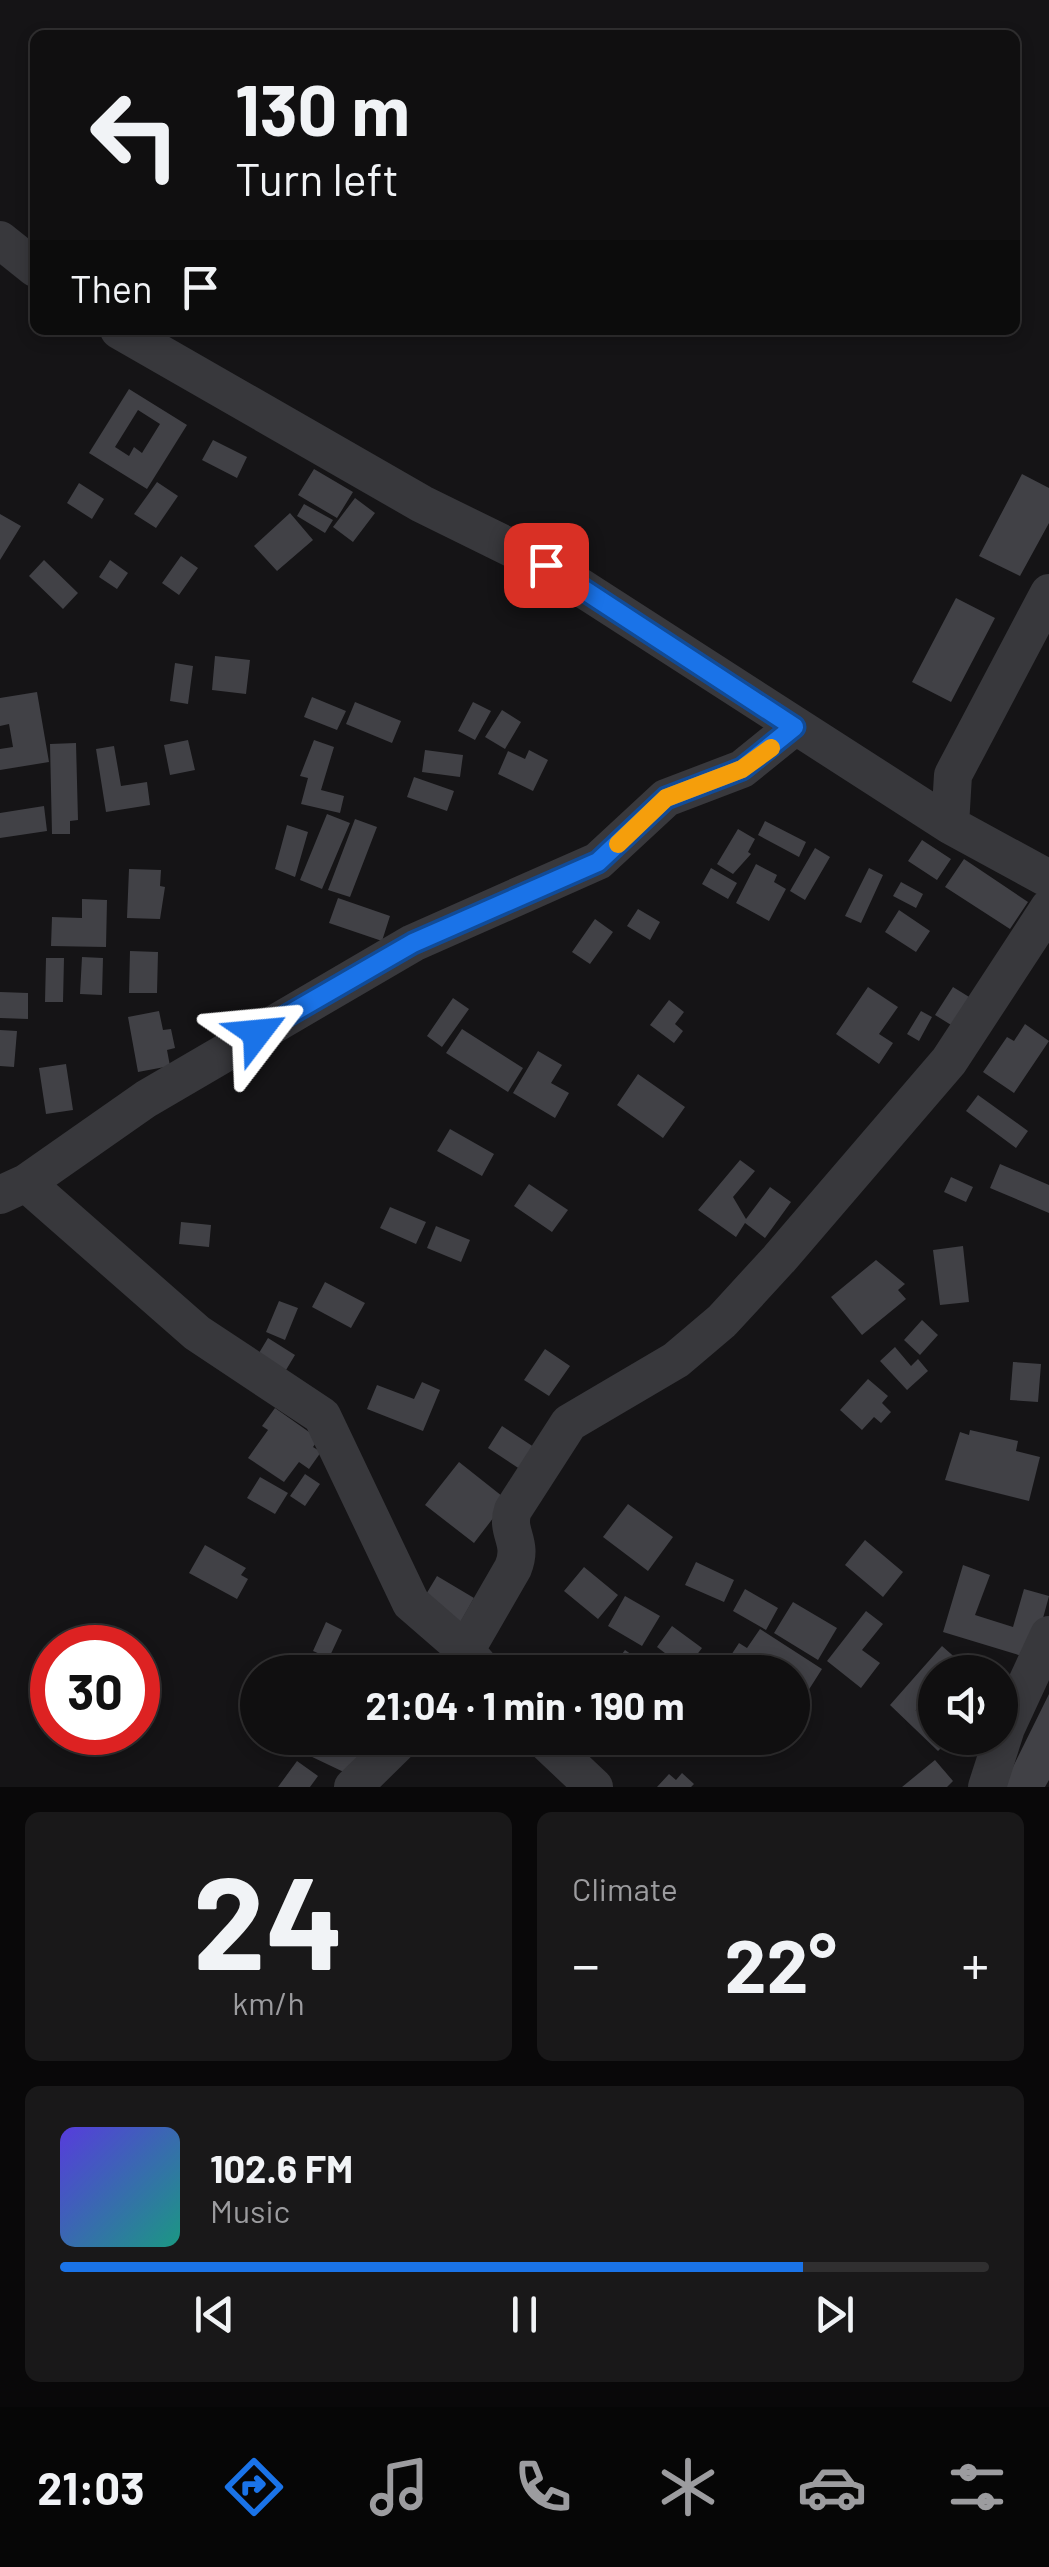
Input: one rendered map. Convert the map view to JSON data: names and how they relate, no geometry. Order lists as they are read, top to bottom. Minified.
{"page":{"turn":["130 m","Turn left"],"then":"Then","limit":"30","trip":"21:04 · 1 min · 190 m","tile":[["24","km/h"],"Climate"],"heat":["−","22°","+"],"song":["102.6 FM","Music"],"tabs":"21:03"}}
